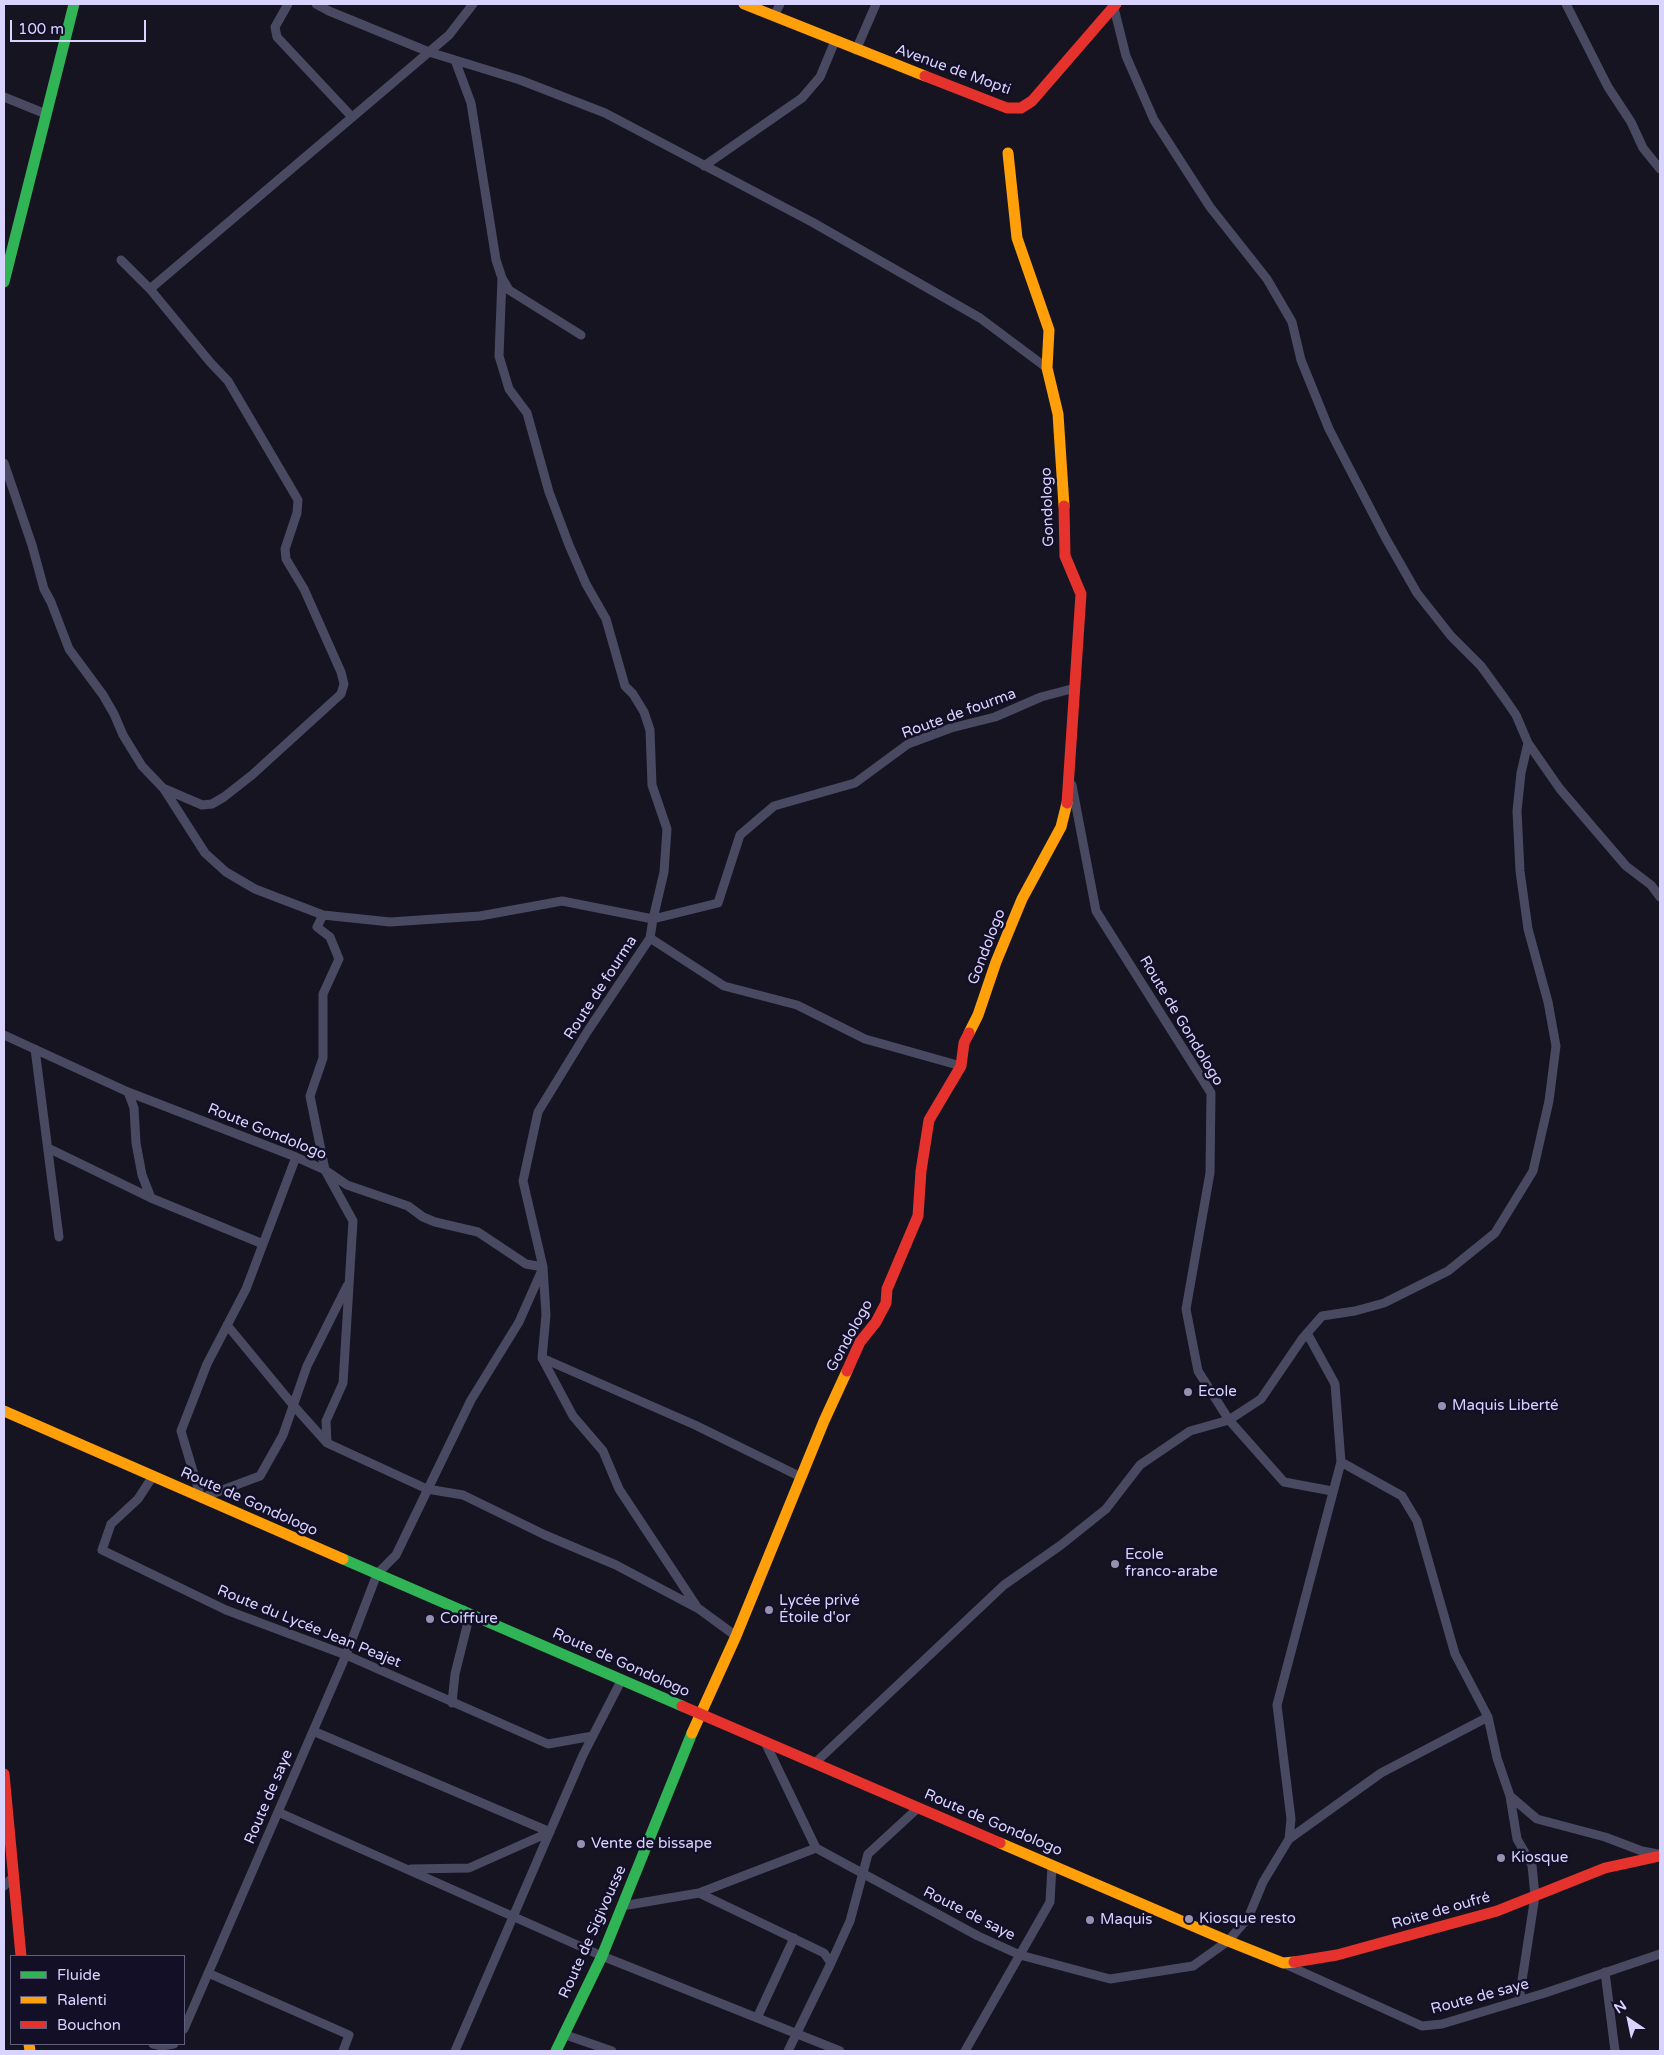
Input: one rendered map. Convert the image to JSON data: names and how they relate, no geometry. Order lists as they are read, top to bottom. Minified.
{"streets":{"street":["Avenue de Mopti","Gondologo","Route de fourma","Route de Gondologo","Route Gondologo","Route du Lycée Jean Peajet","Route de saye","Roite de oufré","Route de Sigivousse"]},"crossings":[["Gondologo","Route de fourma"],["Gondologo","Route de Gondologo"],["Gondologo","Route de Sigivousse"],["Route de fourma","Route Gondologo"],["Route de Gondologo","Route du Lycée Jean Peajet"],["Route de Gondologo","Route de saye"],["Route de Gondologo","Roite de oufré"],["Route de Gondologo","Route de Sigivousse"],["Route du Lycée Jean Peajet","Route de saye"],["Route de saye","Roite de oufré"]],"places":["Ecole","Maquis Liberté","Ecole franco-arabe","Lycée privé Étoile d'or","Coiffure","Vente de bissape","Kiosque","Kiosque resto","Maquis"],"legend":["Fluide","Ralenti","Bouchon"],"scale_bar":"100 m","north":"top left"}
